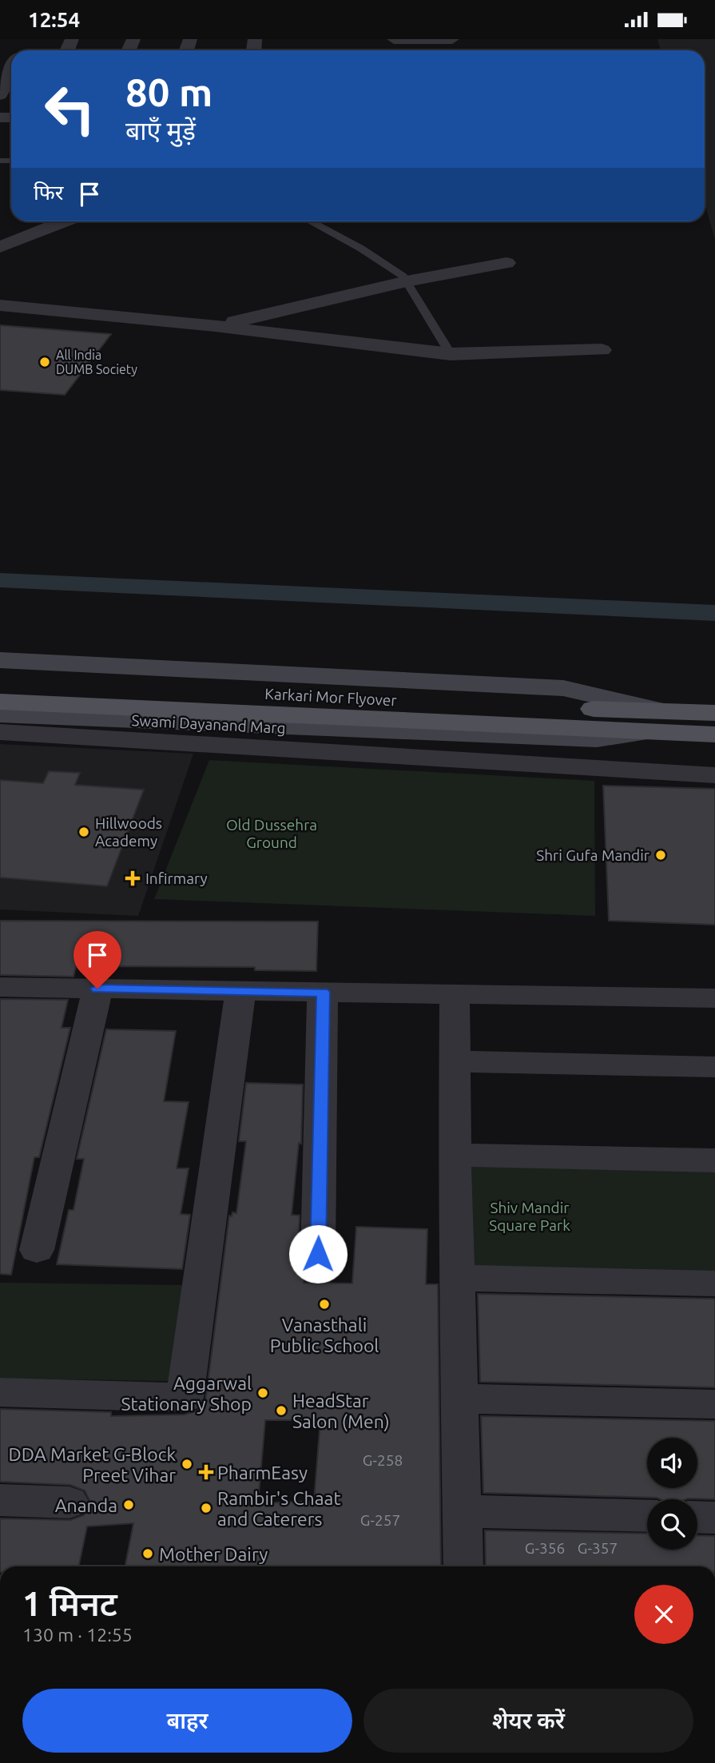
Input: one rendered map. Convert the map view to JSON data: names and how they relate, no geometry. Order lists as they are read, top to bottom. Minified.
{"streets":{"main road":["Karkari Mor Flyover","Swami Dayanand Marg"]},"crossings":[["Karkari Mor Flyover","Swami Dayanand Marg"]],"parks":["Old Dussehra Ground","Shiv Mandir Square Park"],"places":{"other":["All India DUMB Society","Hillwoods Academy","Shri Gufa Mandir","Vanasthali Public School","Aggarwal Stationary Shop","HeadStar Salon (Men)","DDA Market G-Block Preet Vihar","Ananda","Rambir's Chaat and Caterers","Mother Dairy"],"health":["Infirmary","PharmEasy"]},"house_numbers":["G-258","G-257","G-356","G-357"],"page":{"status":"12:54","turn":["80 m","बाएँ मुड़ें"],"then":"फिर","heading":["1 मिनट","130 m · 12:55"],"buttons":["बाहर","शेयर करें"]}}
